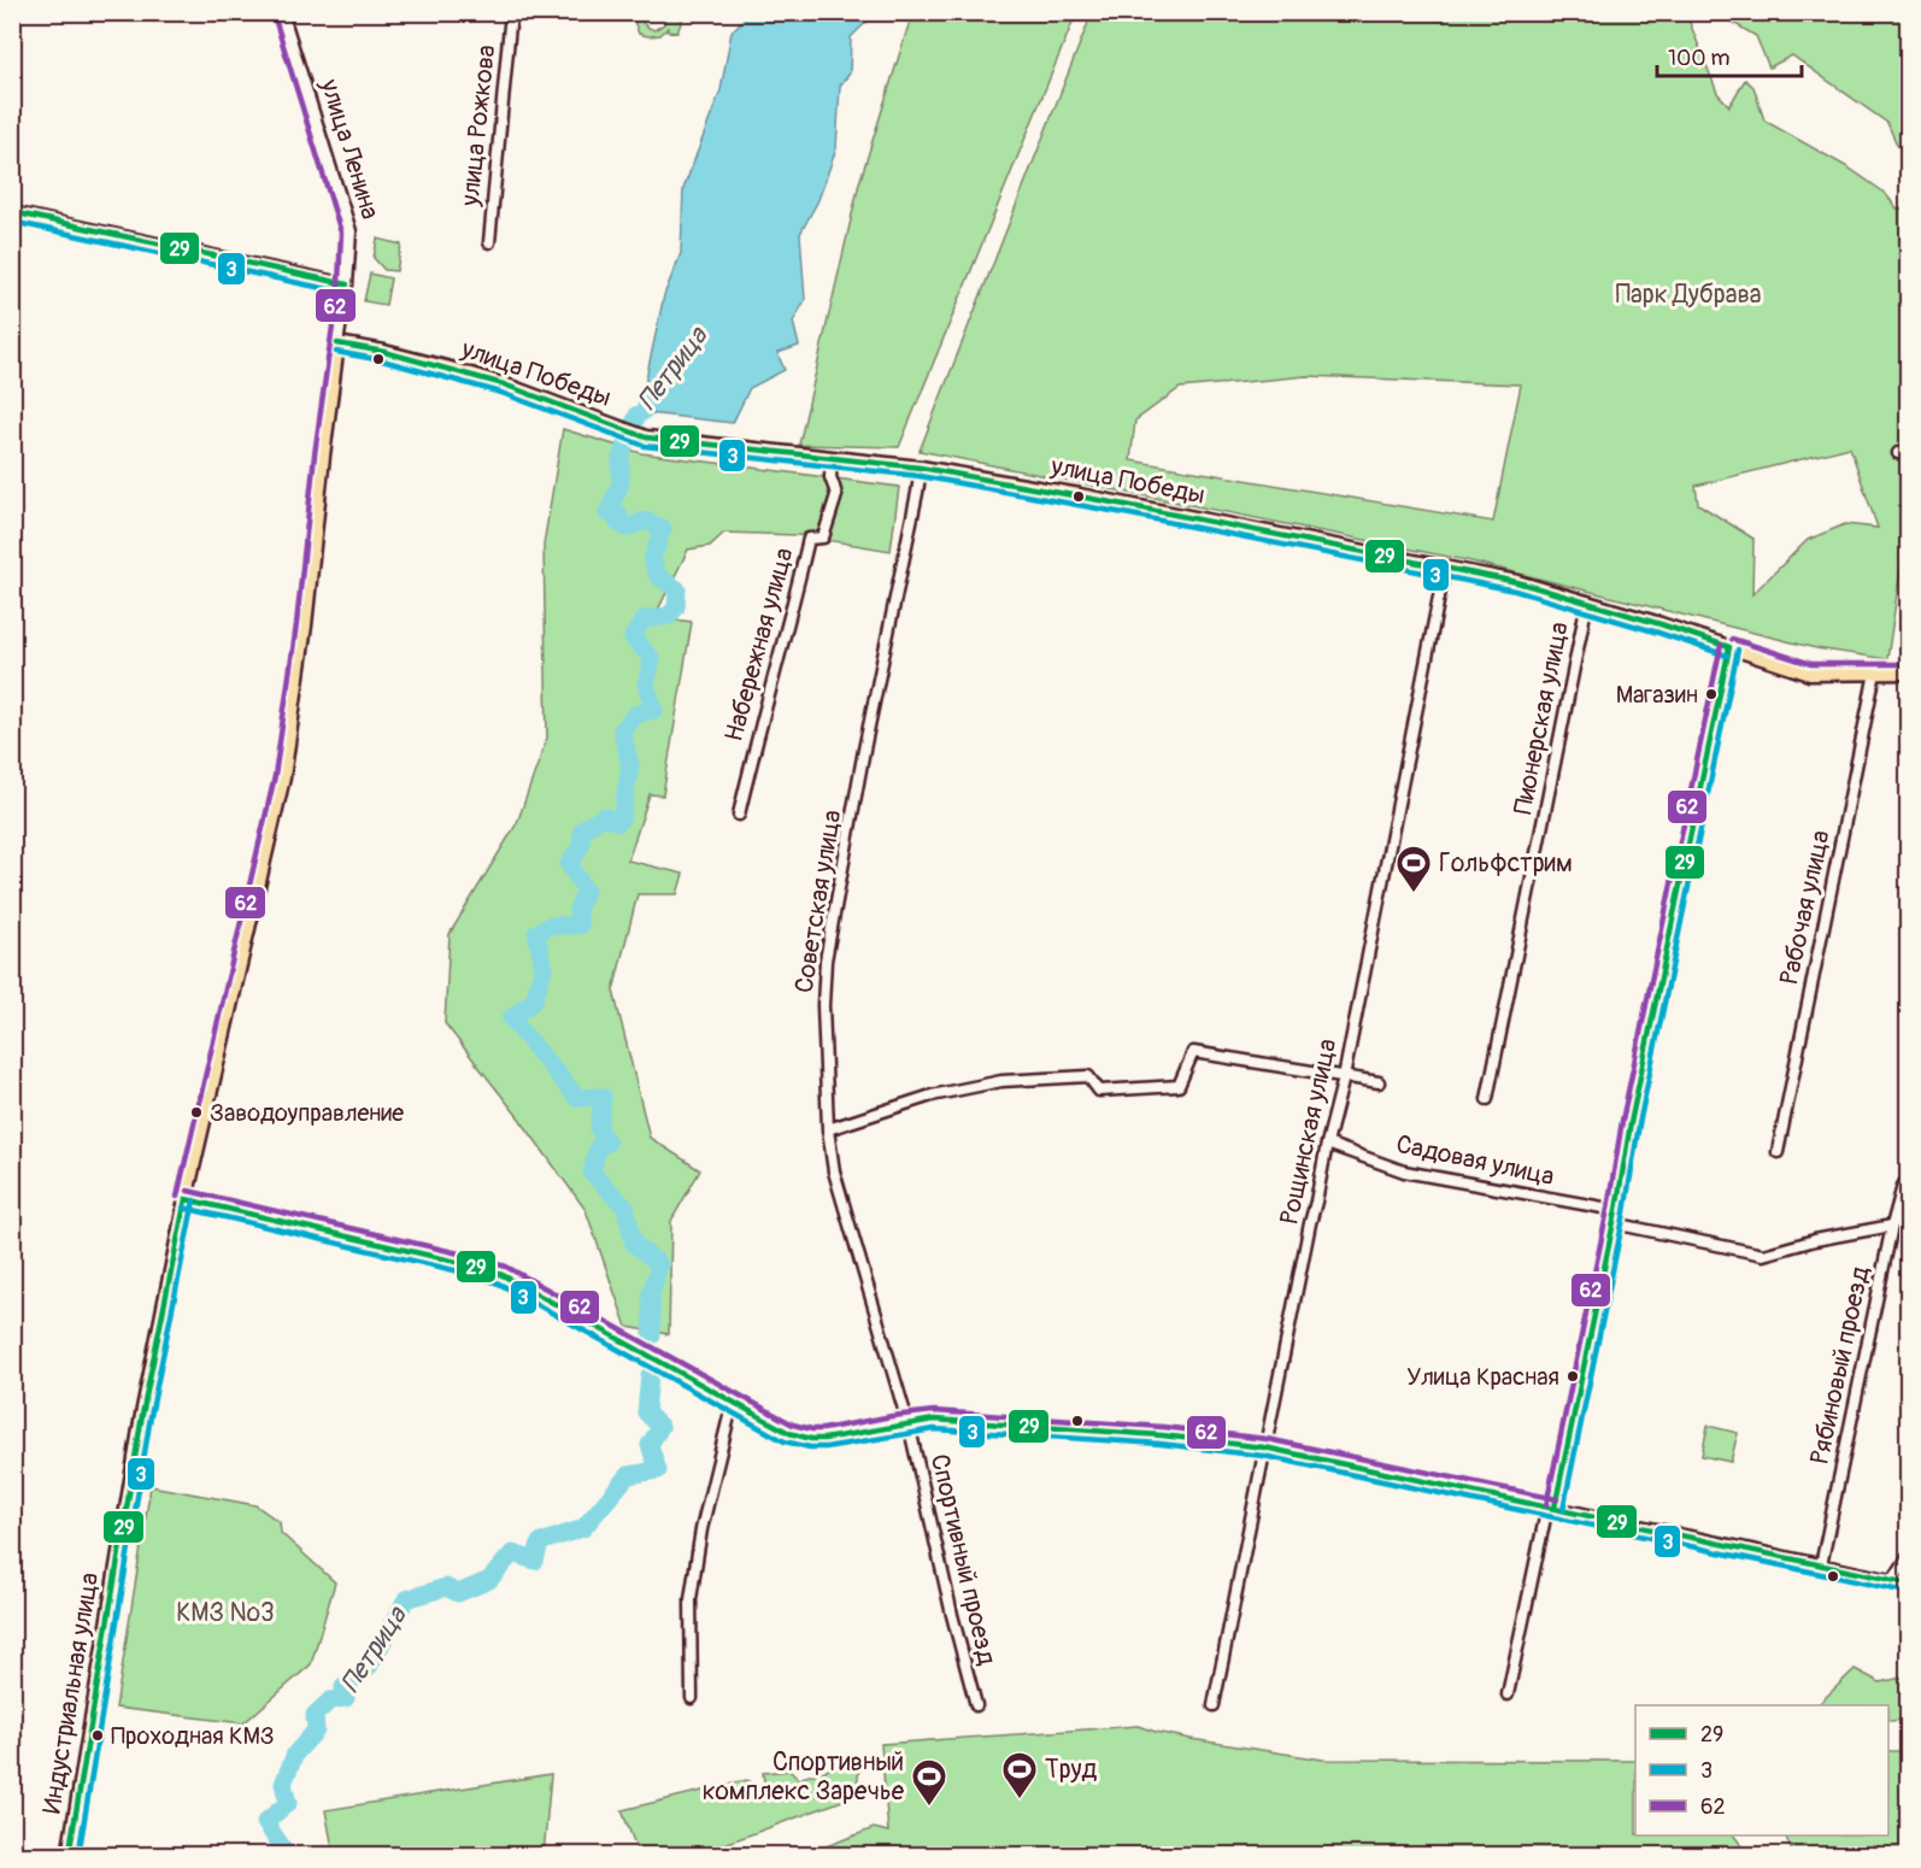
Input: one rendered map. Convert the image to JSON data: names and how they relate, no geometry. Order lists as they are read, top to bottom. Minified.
{"streets":{"main road":["улица Ленина","улица Победы","Индустриальная улица"],"street":["улица Рожкова","Набережная улица","Пионерская улица","Советская улица","Рабочая улица","Рощинская улица","Садовая улица","Рябиновый проезд","Спортивный проезд"]},"crossings":[["улица Ленина","улица Победы"],["улица Ленина","Индустриальная улица"],["улица Победы","Набережная улица"],["улица Победы","Пионерская улица"],["улица Победы","Советская улица"],["улица Победы","Рабочая улица"],["улица Победы","Рощинская улица"],["Советская улица","Спортивный проезд"],["Рощинская улица","Садовая улица"]],"water":["Петрица"],"parks":["Парк Дубрава","КМЗ №3"],"places":{"other":["Магазин","Заводоуправление","Улица Красная","Проходная КМЗ"],"sports":["Гольфстрим","Труд","Спортивный комплекс Заречье"]},"lines":["transit line 62","transit line 29","transit line 3"],"legend":["29","3","62"],"scale_bar":"100 m"}
